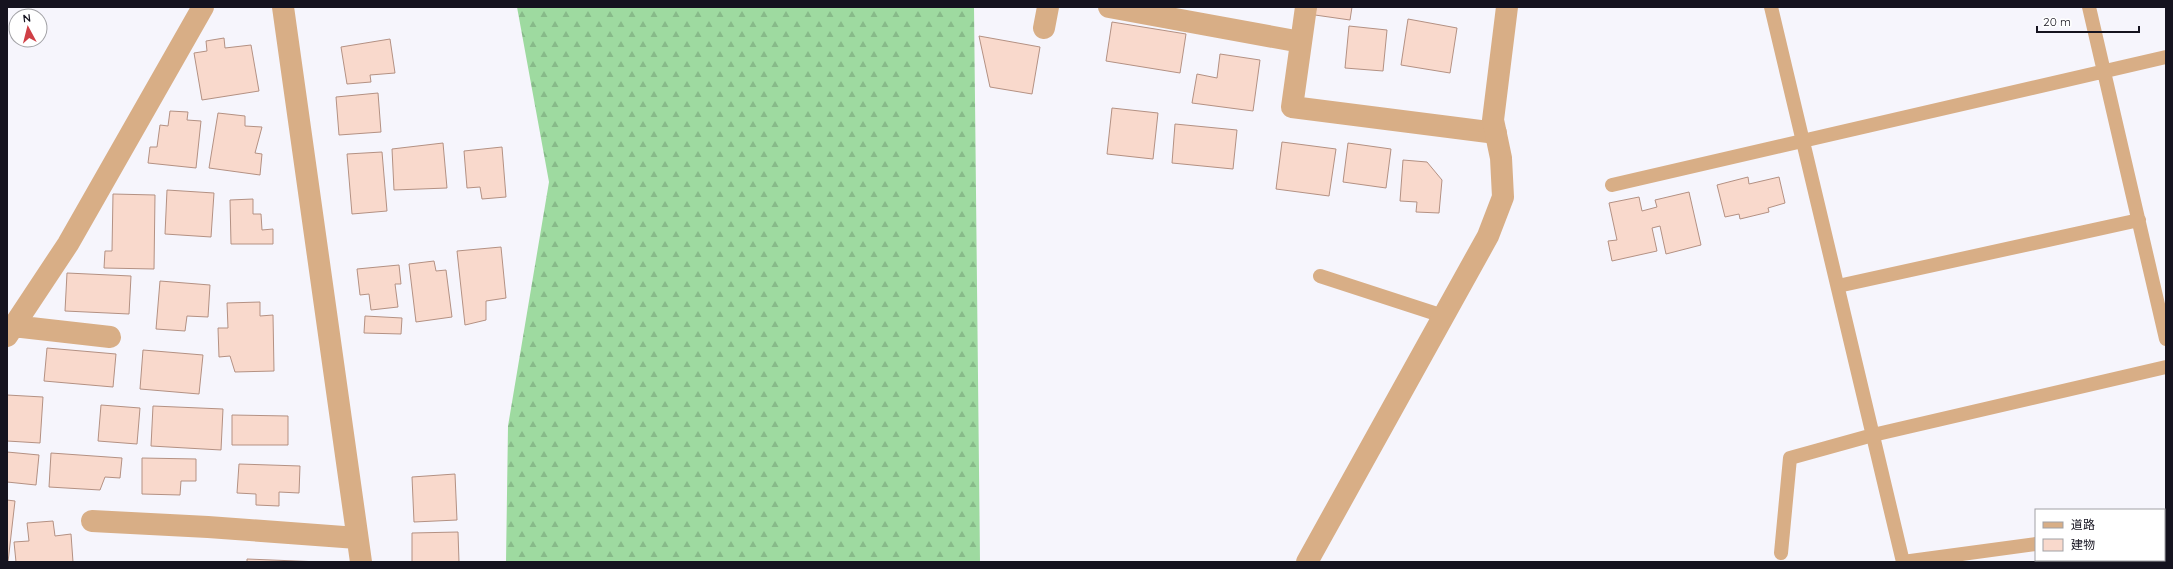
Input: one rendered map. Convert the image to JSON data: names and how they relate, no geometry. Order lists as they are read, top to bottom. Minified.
{"legend":["道路","建物"],"scale_bar":"20 m","north":"top"}
